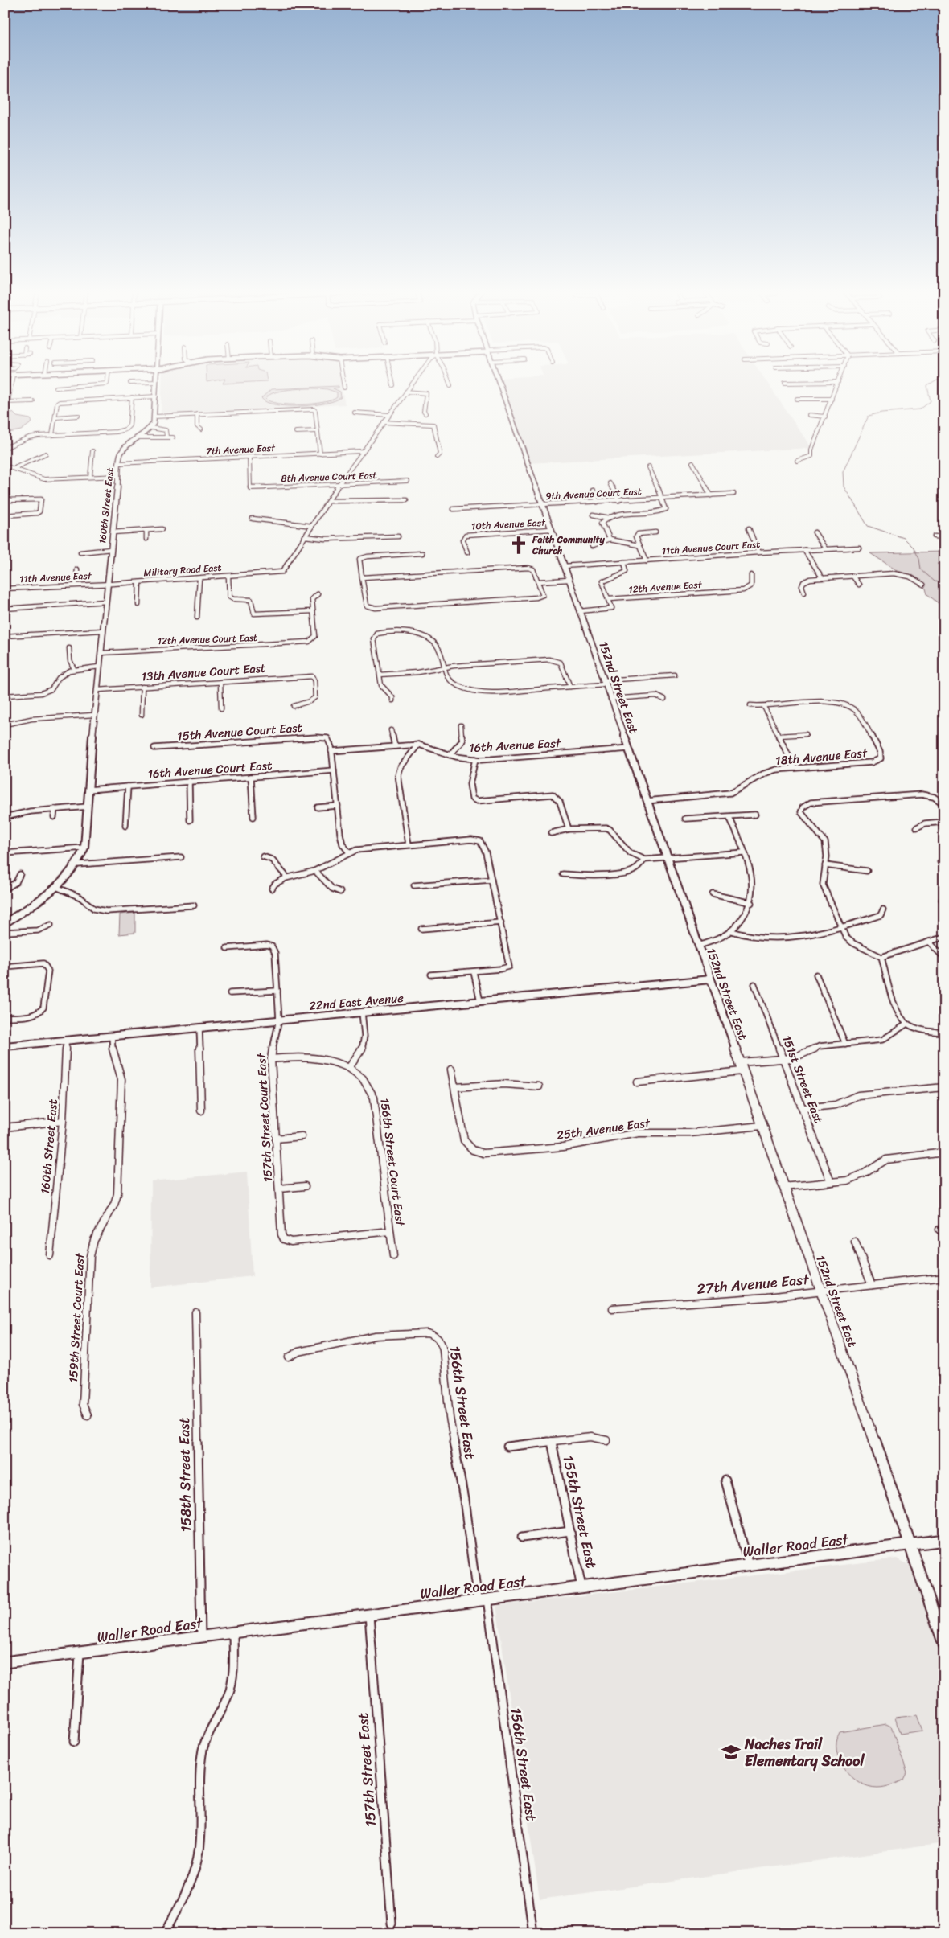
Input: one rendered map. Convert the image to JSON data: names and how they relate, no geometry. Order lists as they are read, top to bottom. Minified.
{"streets":{"street":["7th Avenue East","8th Avenue Court East","9th Avenue Court East","160th Street East","10th Avenue East","11th Avenue Court East","Military Road East","11th Avenue East","12th Avenue East","12th Avenue Court East","13th Avenue Court East","152nd Street East","15th Avenue Court East","16th Avenue East","18th Avenue East","16th Avenue Court East","22nd East Avenue","151st Street East","157th Street Court East","25th Avenue East","156th Street Court East","27th Avenue East","159th Street Court East","156th Street East","158th Street East","155th Street East","Waller Road East","157th Street East"]},"crossings":[["7th Avenue East","8th Avenue Court East"],["7th Avenue East","160th Street East"],["7th Avenue East","Military Road East"],["8th Avenue Court East","Military Road East"],["9th Avenue Court East","152nd Street East"],["160th Street East","Military Road East"],["160th Street East","11th Avenue East"],["160th Street East","22nd East Avenue"],["10th Avenue East","152nd Street East"],["11th Avenue Court East","152nd Street East"],["Military Road East","11th Avenue East"],["152nd Street East","16th Avenue East"],["152nd Street East","18th Avenue East"],["152nd Street East","22nd East Avenue"],["152nd Street East","25th Avenue East"],["152nd Street East","27th Avenue East"],["152nd Street East","Waller Road East"],["15th Avenue Court East","16th Avenue East"],["22nd East Avenue","157th Street Court East"],["22nd East Avenue","159th Street Court East"],["157th Street Court East","156th Street Court East"],["156th Street East","Waller Road East"],["158th Street East","Waller Road East"],["155th Street East","Waller Road East"],["Waller Road East","157th Street East"]],"places":{"church":["Faith Community Church"],"school or university":["Naches Trail Elementary School"]}}
